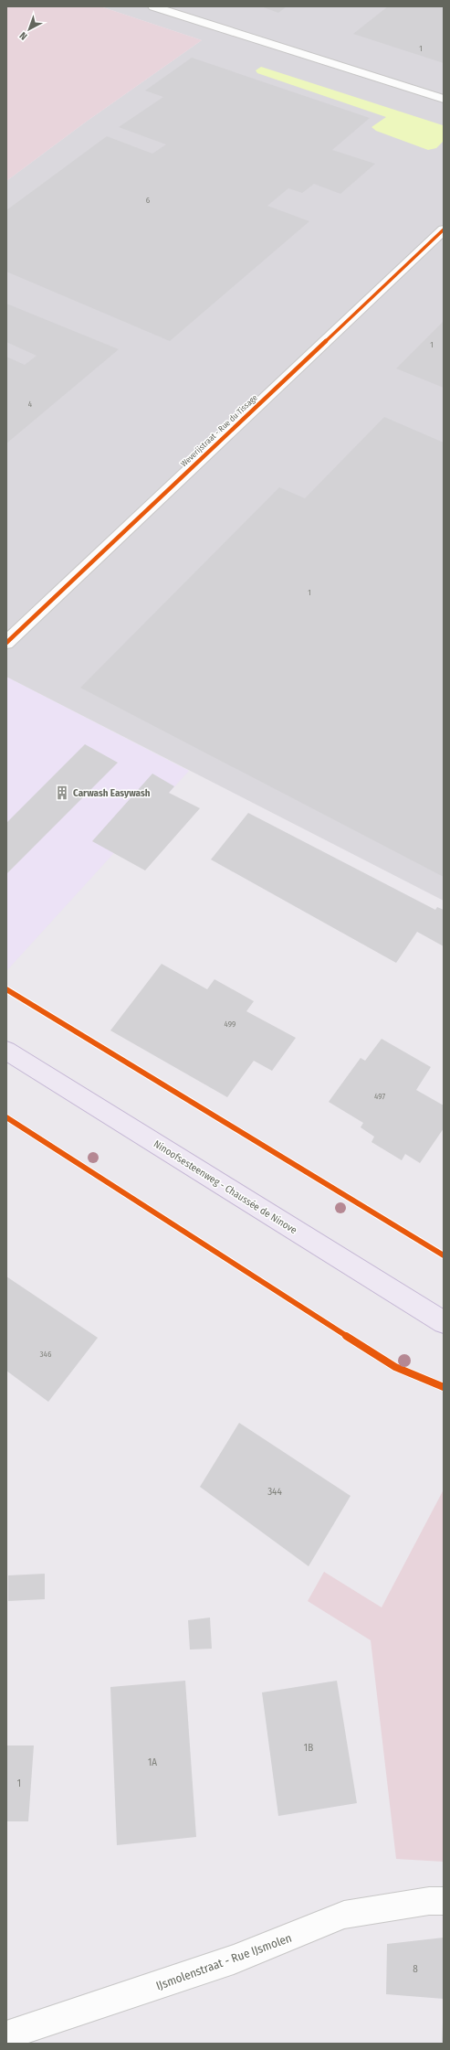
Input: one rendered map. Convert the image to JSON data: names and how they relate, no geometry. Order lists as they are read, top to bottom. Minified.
{"streets":{"main road":["Ninoofsesteenweg - Chaussée de Ninove"],"street":["Weverijstraat - Rue du Tissage","IJsmolenstraat - Rue IJsmolen"]},"places":{"building":["Carwash Easywash"]},"house_numbers":["1","6","1","4","1","499","497","346","344","1B","1A","1","8"],"north":"bottom left"}
